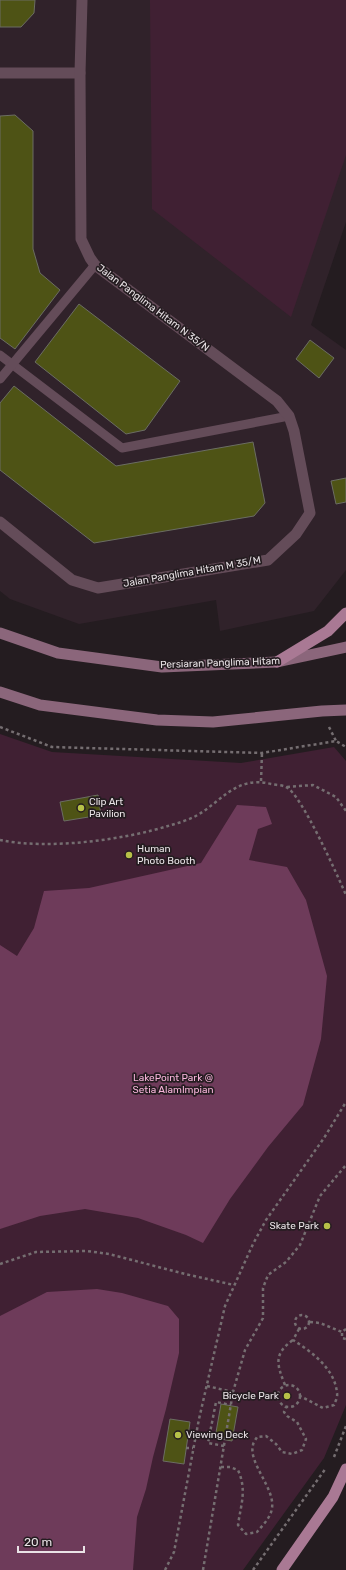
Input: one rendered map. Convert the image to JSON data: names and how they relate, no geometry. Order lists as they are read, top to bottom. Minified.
{"streets":{"main road":["Persiaran Panglima Hitam"],"street":["Jalan Panglima Hitam N 35/N","Jalan Panglima Hitam M 35/M"]},"crossings":[["Jalan Panglima Hitam N 35/N","Jalan Panglima Hitam M 35/M"]],"parks":["LakePoint Park @ Setia AlamImpian"],"places":["Clip Art Pavilion","Human Photo Booth","Skate Park","Bicycle Park","Viewing Deck"],"scale_bar":"20 m"}
